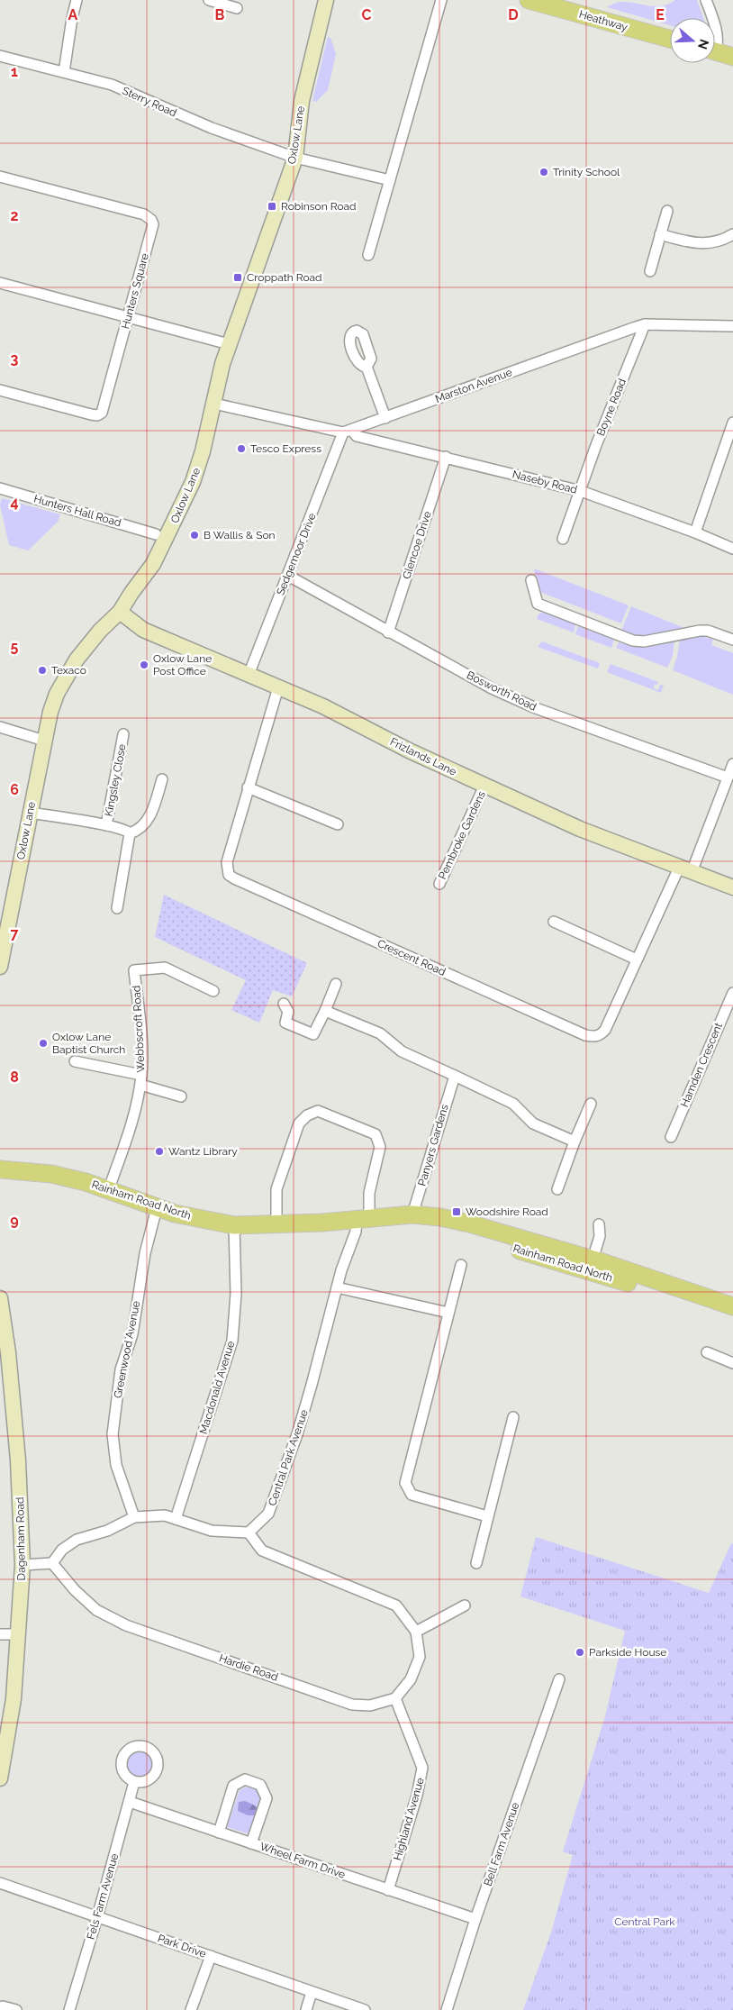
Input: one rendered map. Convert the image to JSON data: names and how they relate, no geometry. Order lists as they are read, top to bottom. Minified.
{"streets":{"main road":["Heathway","Rainham Road North"],"street":["Sterry Road","Oxlow Lane","Hunters Square","Marston Avenue","Boyne Road","Naseby Road","Hunters Hall Road","Glencoe Drive","Sedgemoor Drive","Bosworth Road","Frizlands Lane","Kingsley Close","Pembroke Gardens","Crescent Road","Webbscroft Road","Hamden Crescent","Panyers Gardens","Greenwood Avenue","Macdonald Avenue","Central Park Avenue","Dagenham Road","Hardie Road","Highland Avenue","Bell Farm Avenue","Wheel Farm Drive","Fels Farm Avenue","Park Drive"]},"crossings":[["Sterry Road","Oxlow Lane"],["Oxlow Lane","Frizlands Lane"],["Marston Avenue","Boyne Road"],["Marston Avenue","Naseby Road"],["Marston Avenue","Sedgemoor Drive"],["Boyne Road","Naseby Road"],["Naseby Road","Glencoe Drive"],["Naseby Road","Sedgemoor Drive"],["Glencoe Drive","Bosworth Road"],["Sedgemoor Drive","Bosworth Road"],["Sedgemoor Drive","Frizlands Lane"],["Bosworth Road","Crescent Road"],["Frizlands Lane","Pembroke Gardens"],["Frizlands Lane","Crescent Road"],["Webbscroft Road","Rainham Road North"],["Panyers Gardens","Rainham Road North"],["Rainham Road North","Greenwood Avenue"],["Rainham Road North","Macdonald Avenue"],["Rainham Road North","Central Park Avenue"],["Hardie Road","Highland Avenue"],["Highland Avenue","Wheel Farm Drive"],["Bell Farm Avenue","Wheel Farm Drive"],["Wheel Farm Drive","Fels Farm Avenue"],["Fels Farm Avenue","Park Drive"]],"parks":["Central Park"],"places":{"other":["Trinity School","Tesco Express","B Wallis & Son","Oxlow Lane Post Office","Texaco","Oxlow Lane Baptist Church","Wantz Library","Parkside House"],"transit":["Robinson Road","Croppath Road","Woodshire Road"]},"north":"right","grid":{"columns":["A","B","C","D","E"],"rows":["1","2","3","4","5","6","7","8","9"]}}
